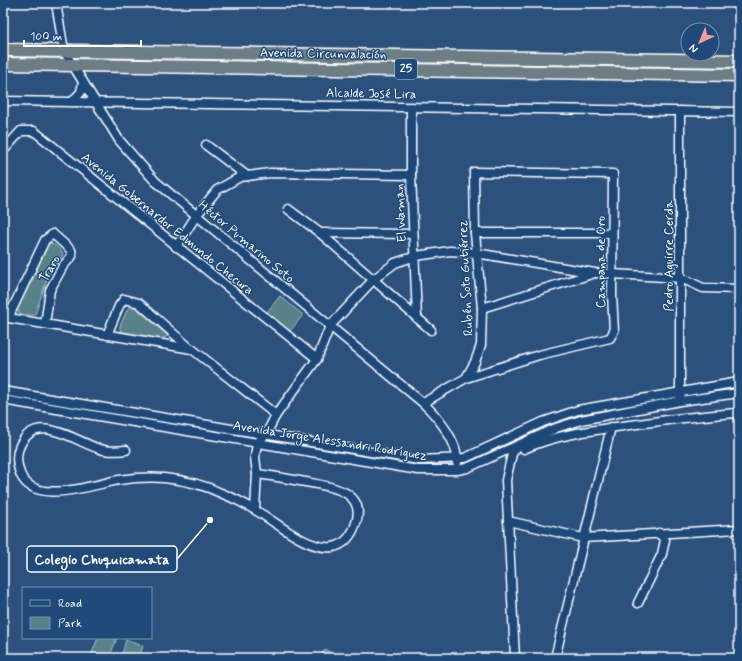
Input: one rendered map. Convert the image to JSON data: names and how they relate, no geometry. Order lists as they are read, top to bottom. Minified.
{"streets":{"highway":["Avenida Circunvalación","25"],"street":["Alcalde José Lira","El Waman","Avenida Gobernardor Edmundo Checura","Héctor Pumarino Soto","Pedro Aguirre Cerda","Campana de Oro","Traro","Rubén Soto Gutiérrez","Avenida Jorge Alessandri Rodríguez"]},"crossings":[["Avenida Circunvalación","Héctor Pumarino Soto"],["Alcalde José Lira","El Waman"],["Alcalde José Lira","Héctor Pumarino Soto"],["Alcalde José Lira","Pedro Aguirre Cerda"],["Héctor Pumarino Soto","Avenida Jorge Alessandri Rodríguez"],["Pedro Aguirre Cerda","Avenida Jorge Alessandri Rodríguez"],["Campana de Oro","Rubén Soto Gutiérrez"]],"places":["Colegio Chuquicamata"],"legend":["Road","Park"],"scale_bar":"100 m","north":"bottom left"}
